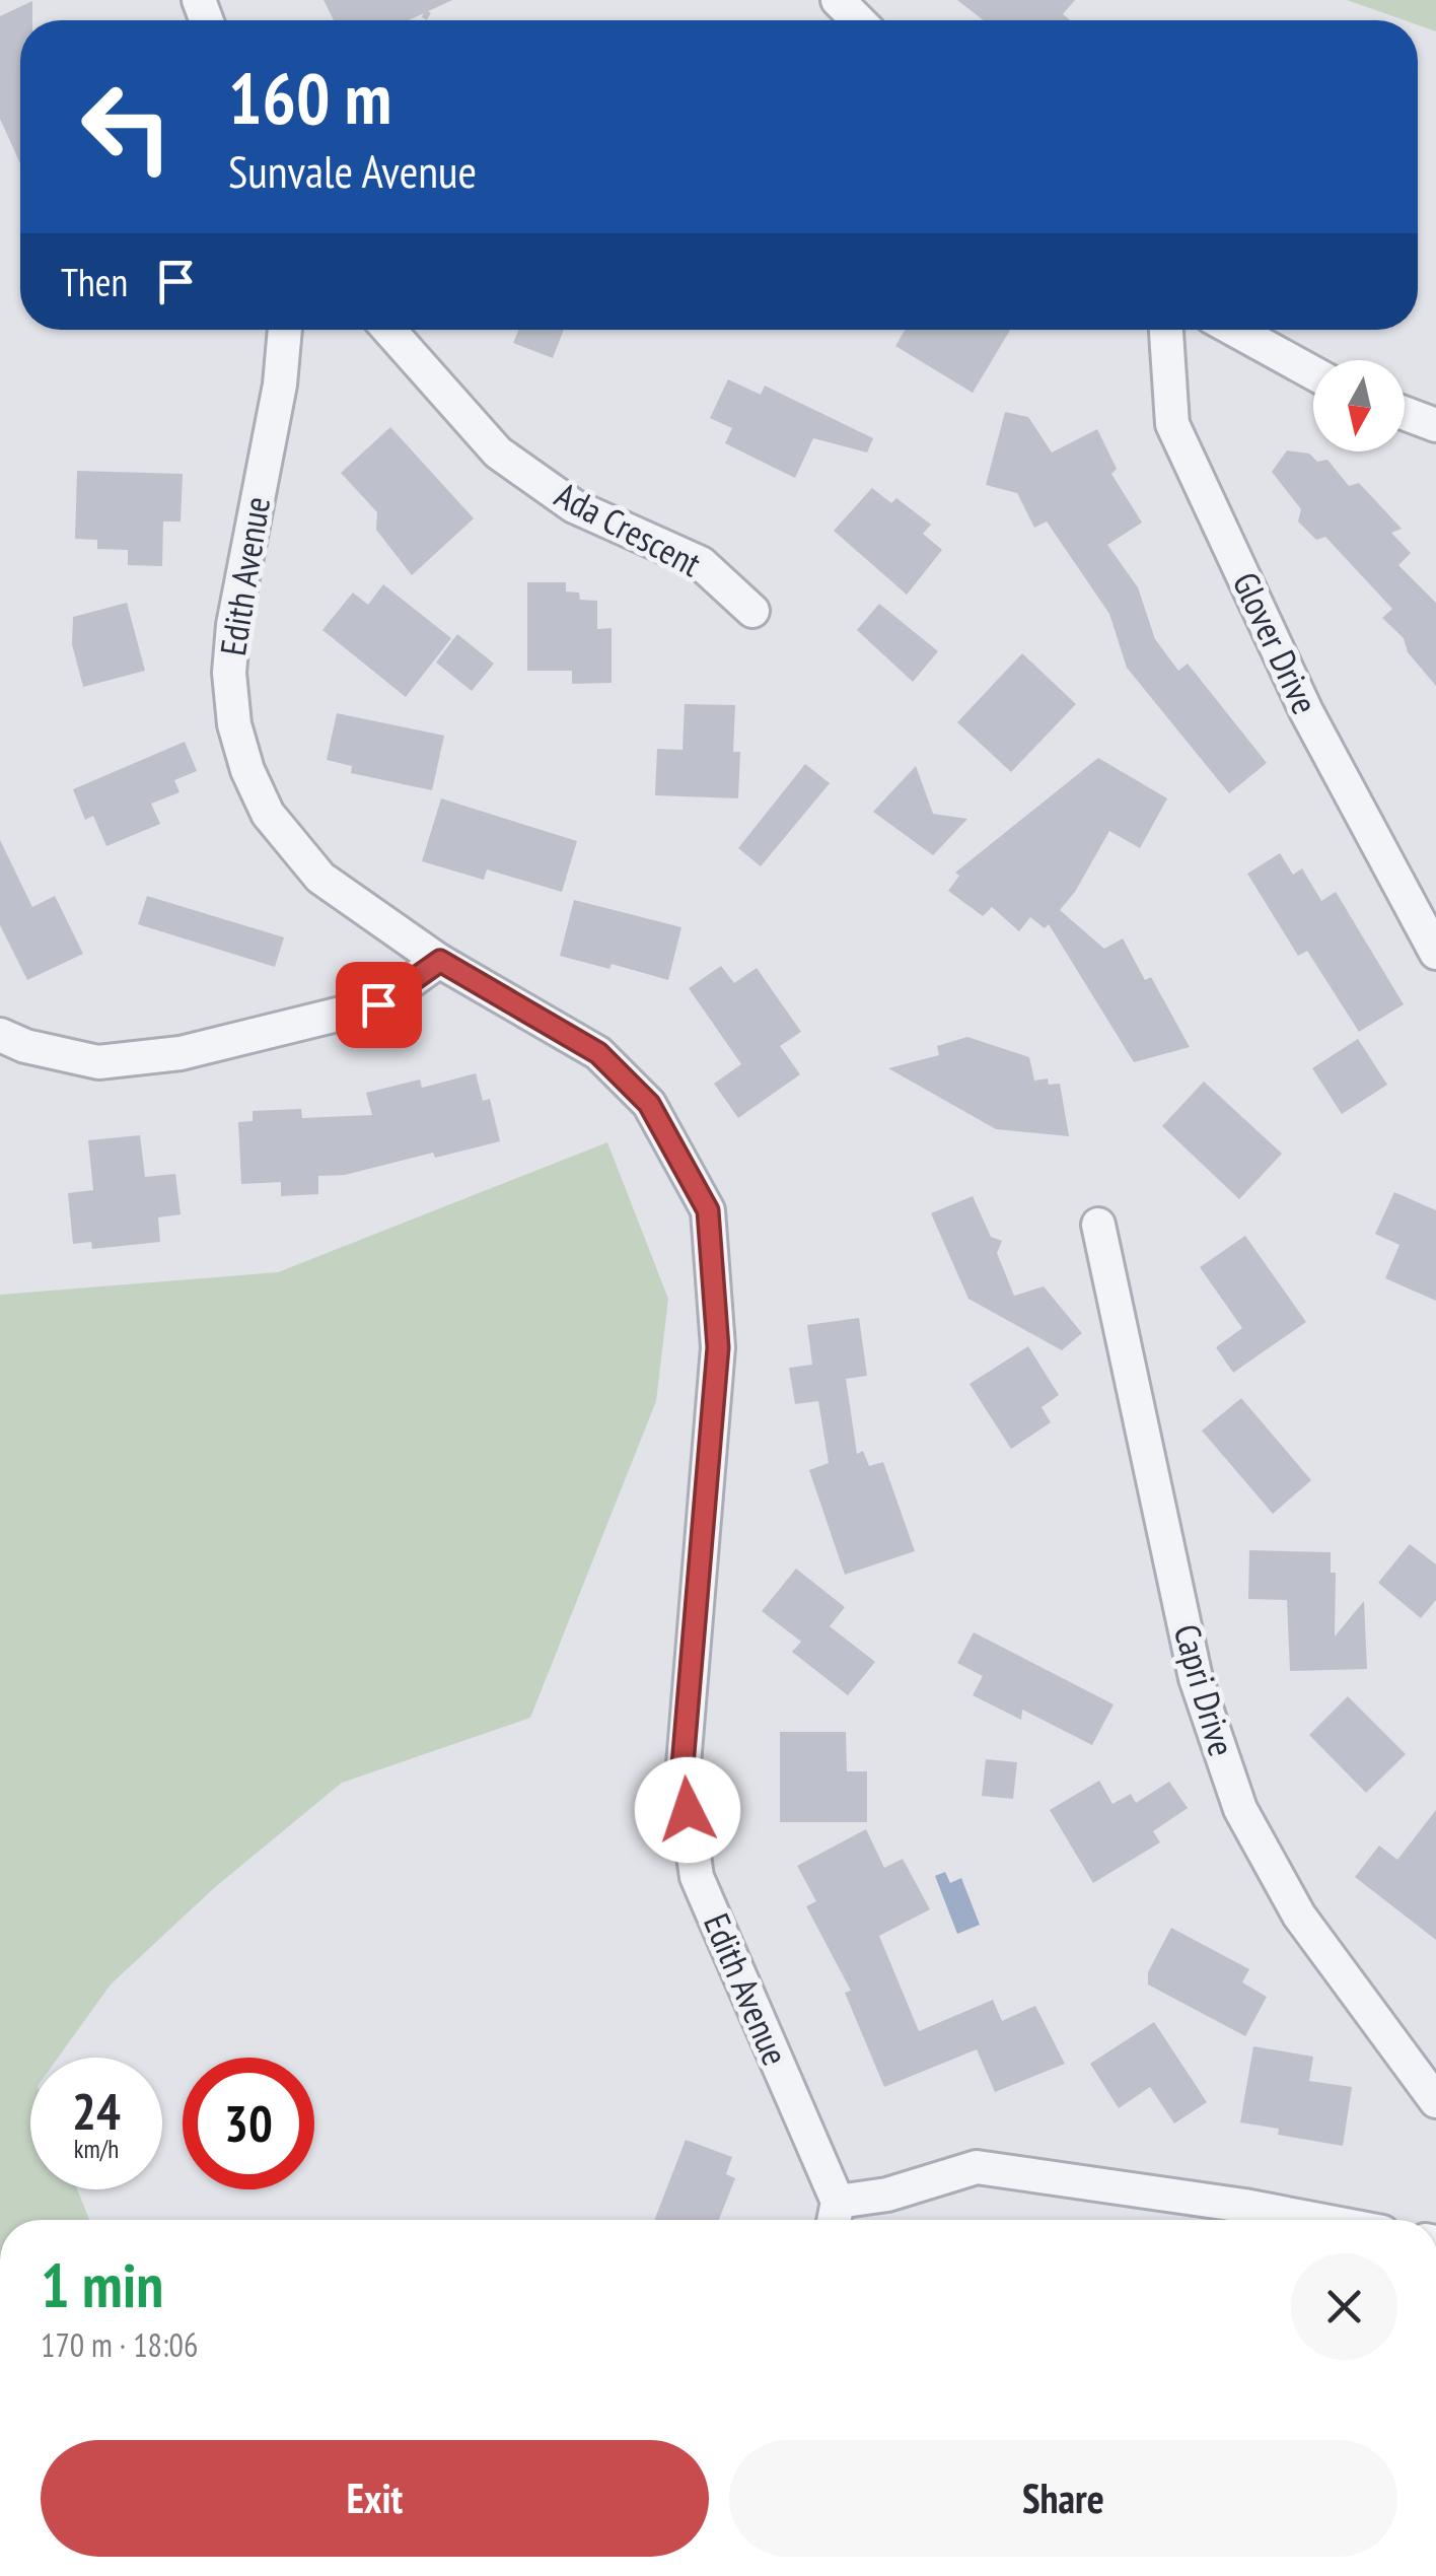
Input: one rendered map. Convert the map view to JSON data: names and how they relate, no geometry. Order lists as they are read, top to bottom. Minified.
{"streets":{"street":["Ada Crescent","Edith Avenue","Glover Drive","Capri Drive"]},"north":"bottom","page":{"turn":["160 m","Sunvale Avenue"],"then":"Then","speed":"24 km/h","limit":"30","heading":["1 min","170 m · 18:06"],"buttons":["Exit","Share"]}}
